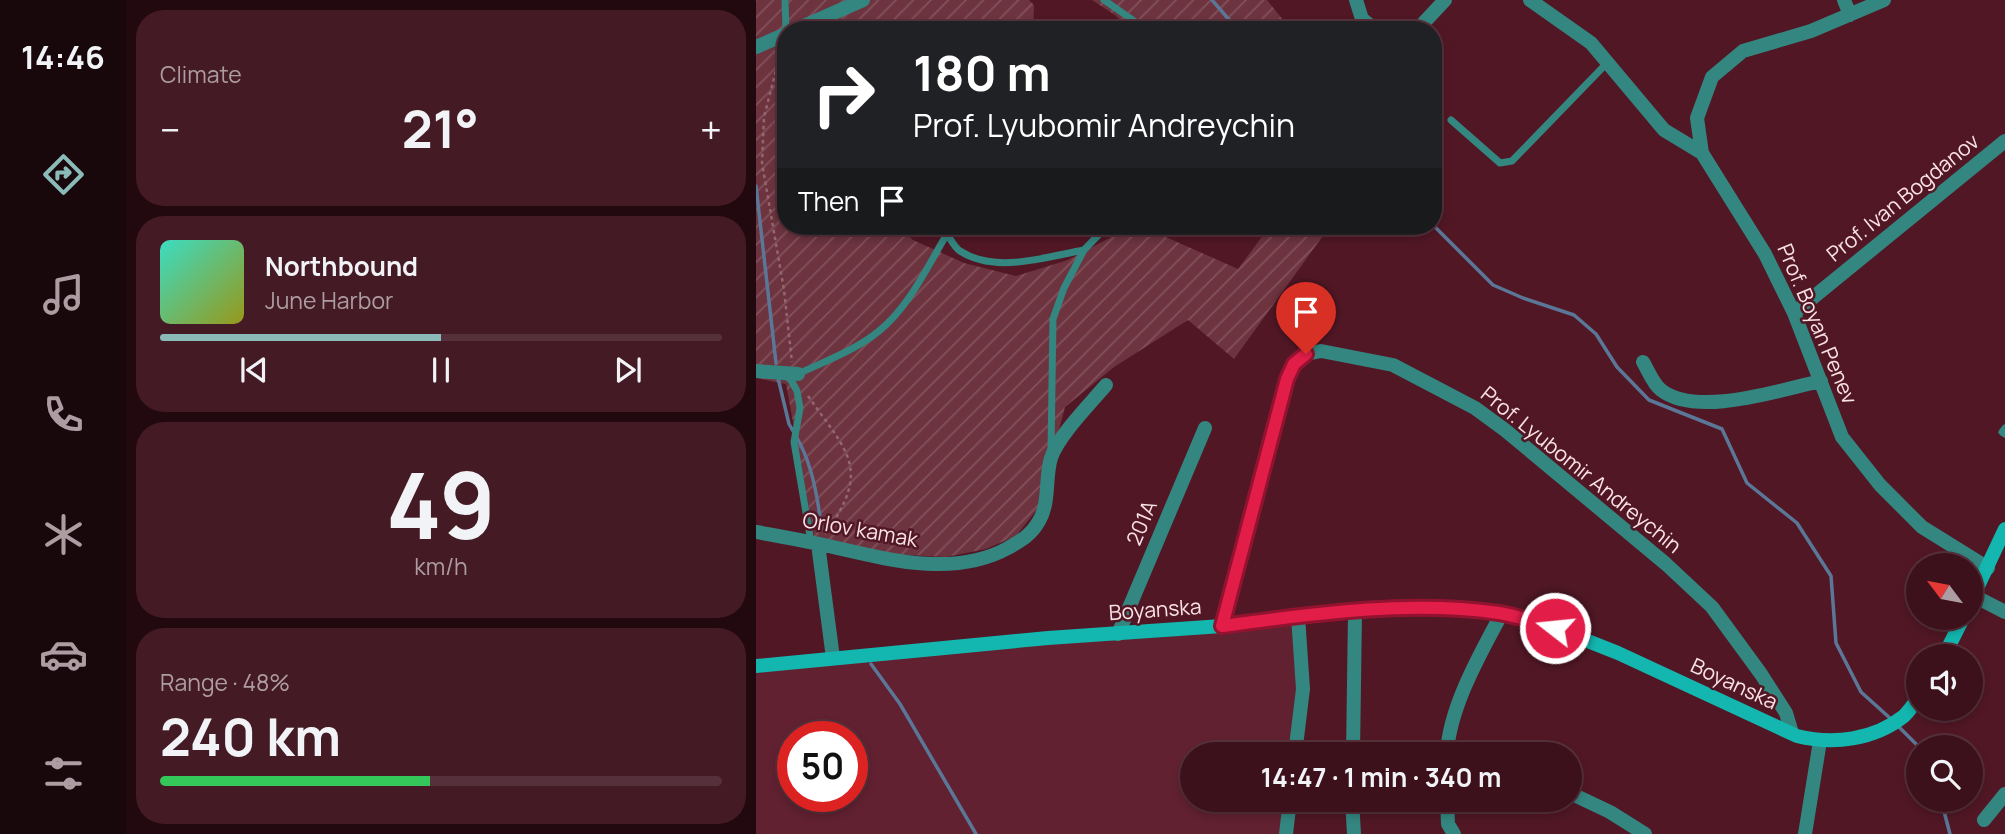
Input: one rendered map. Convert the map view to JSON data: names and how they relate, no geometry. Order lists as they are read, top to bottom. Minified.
{"streets":{"main road":["Boyanska"],"street":["Prof. Ivan Bogdanov","Prof. Boyan Penev","Prof. Lyubomir Andreychin","201А","Orlov kamak"]},"crossings":[["Prof. Ivan Bogdanov","Prof. Boyan Penev"],["Prof. Lyubomir Andreychin","Boyanska"],["201А","Boyanska"]],"north":"top left","page":{"tabs":"14:46","tile":["Climate",["49","km/h"],["Range · 48%","240 km"]],"turn":["180 m","Prof. Lyubomir Andreychin"],"heat":["−","21°","+"],"then":"Then","song":["Northbound","June Harbor"],"limit":"50","trip":"14:47 · 1 min · 340 m"}}
